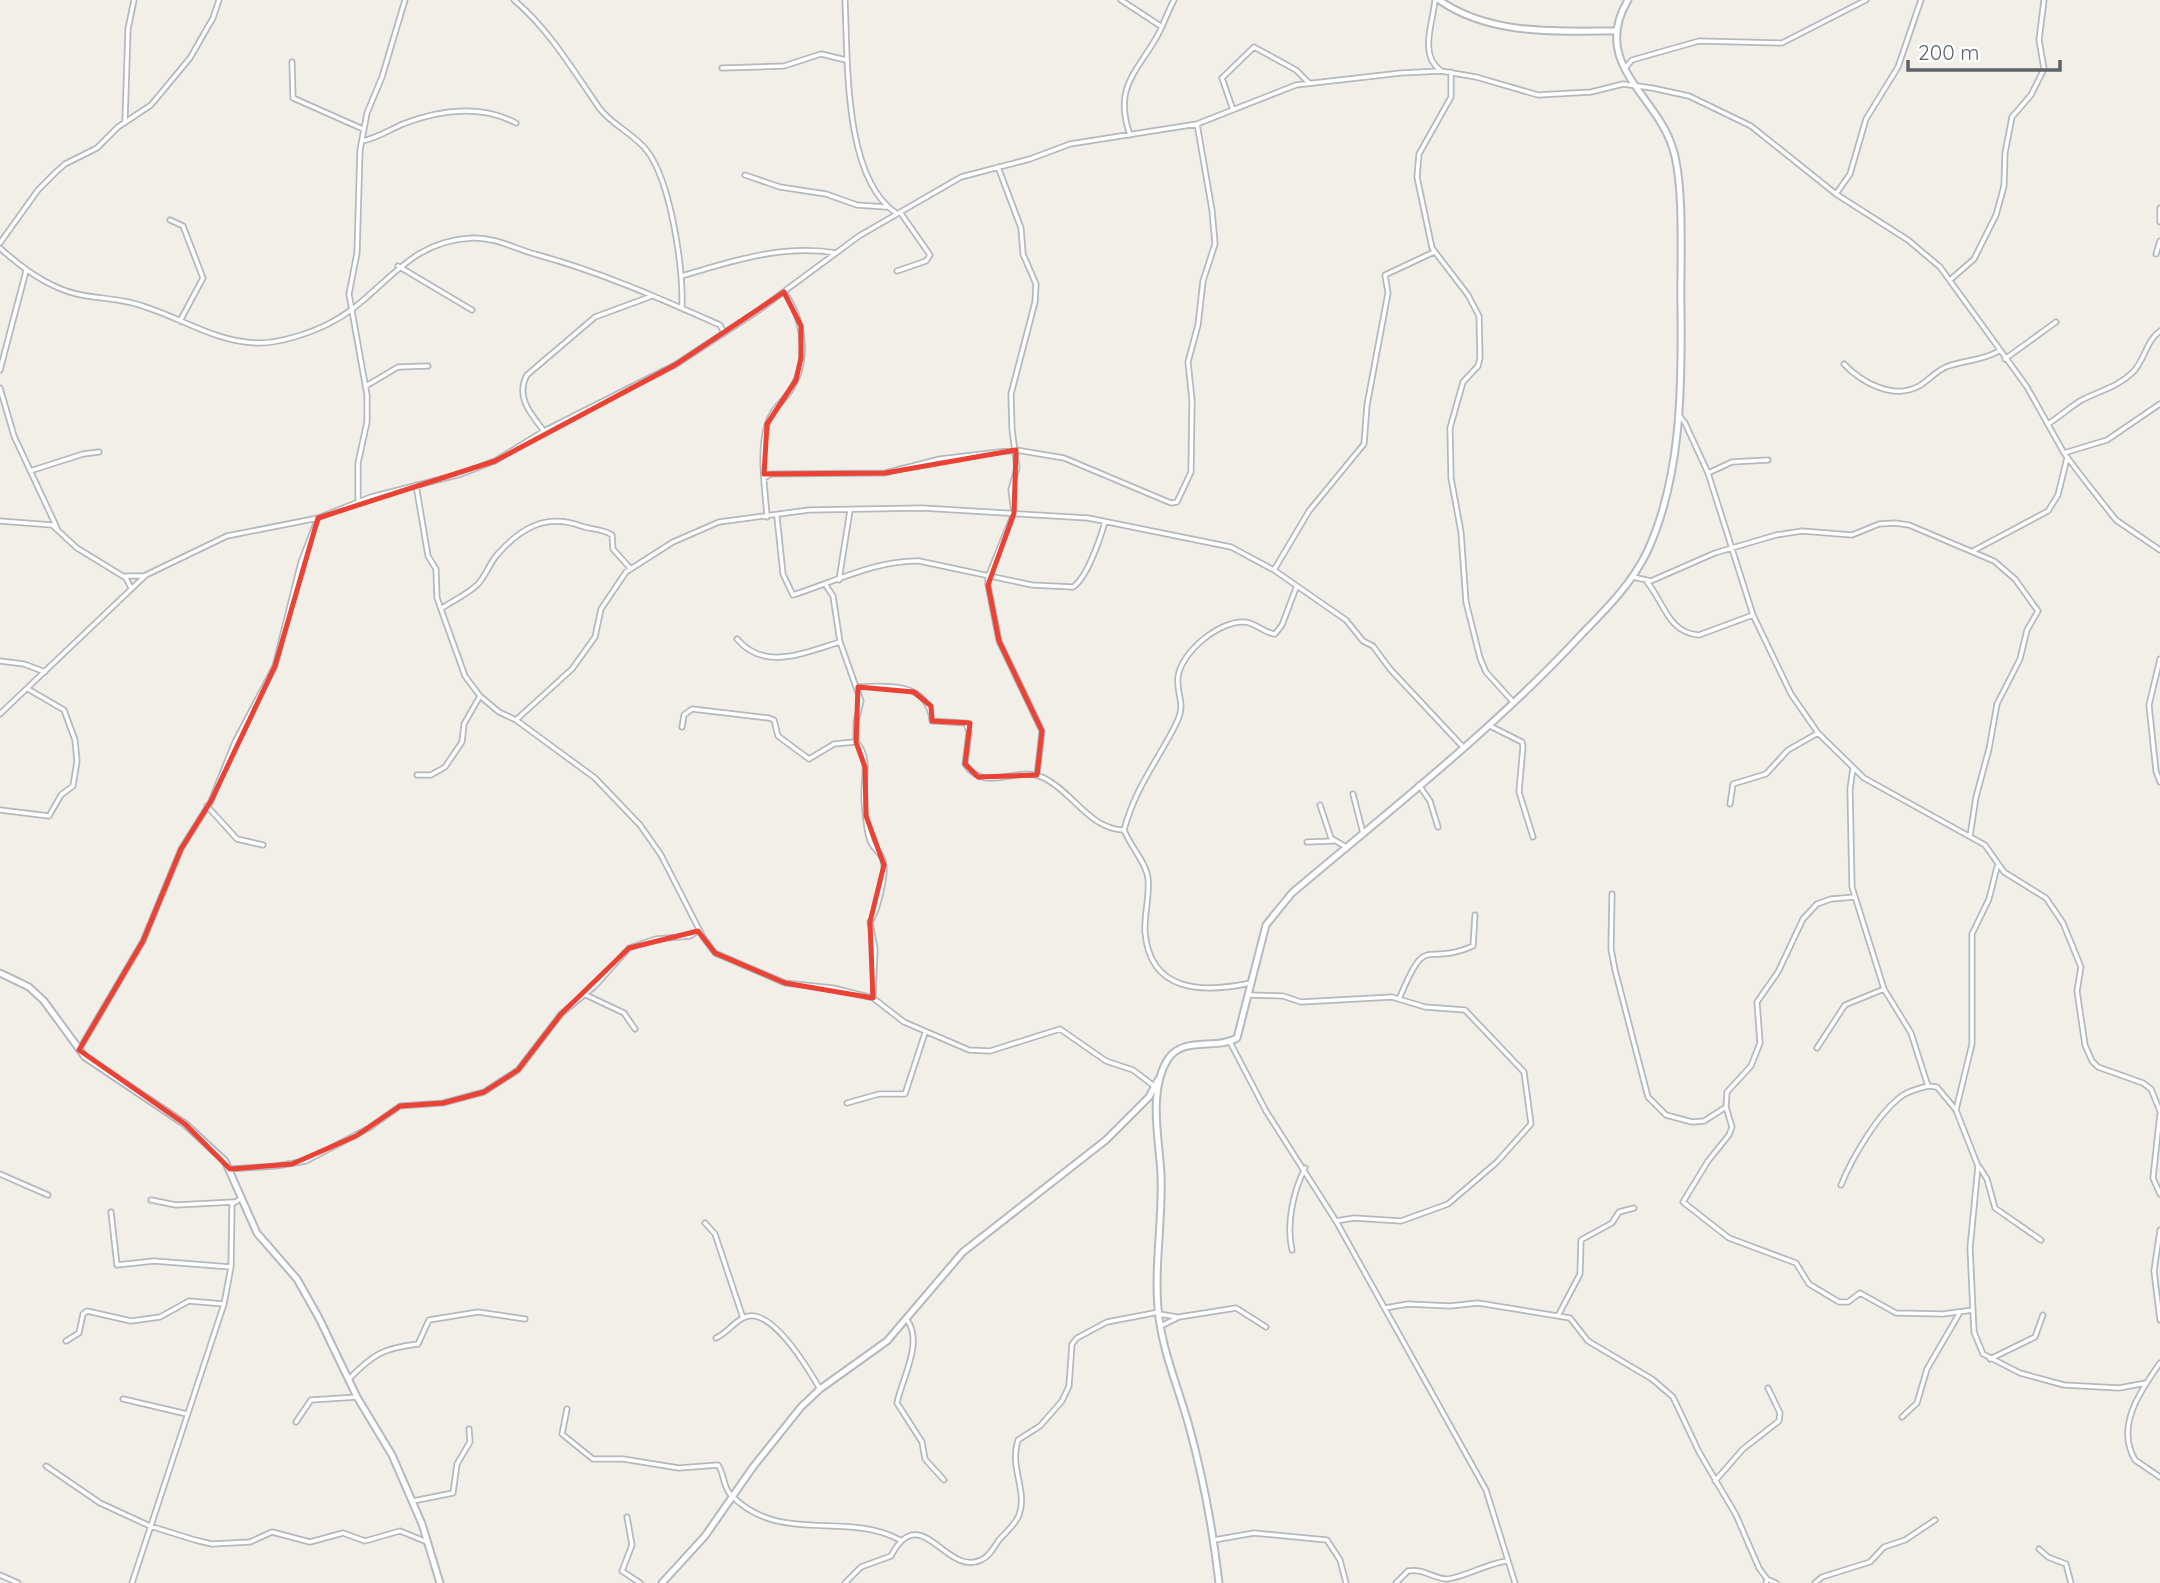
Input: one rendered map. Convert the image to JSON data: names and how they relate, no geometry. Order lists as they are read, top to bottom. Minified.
{"scale_bar":"200 m"}
